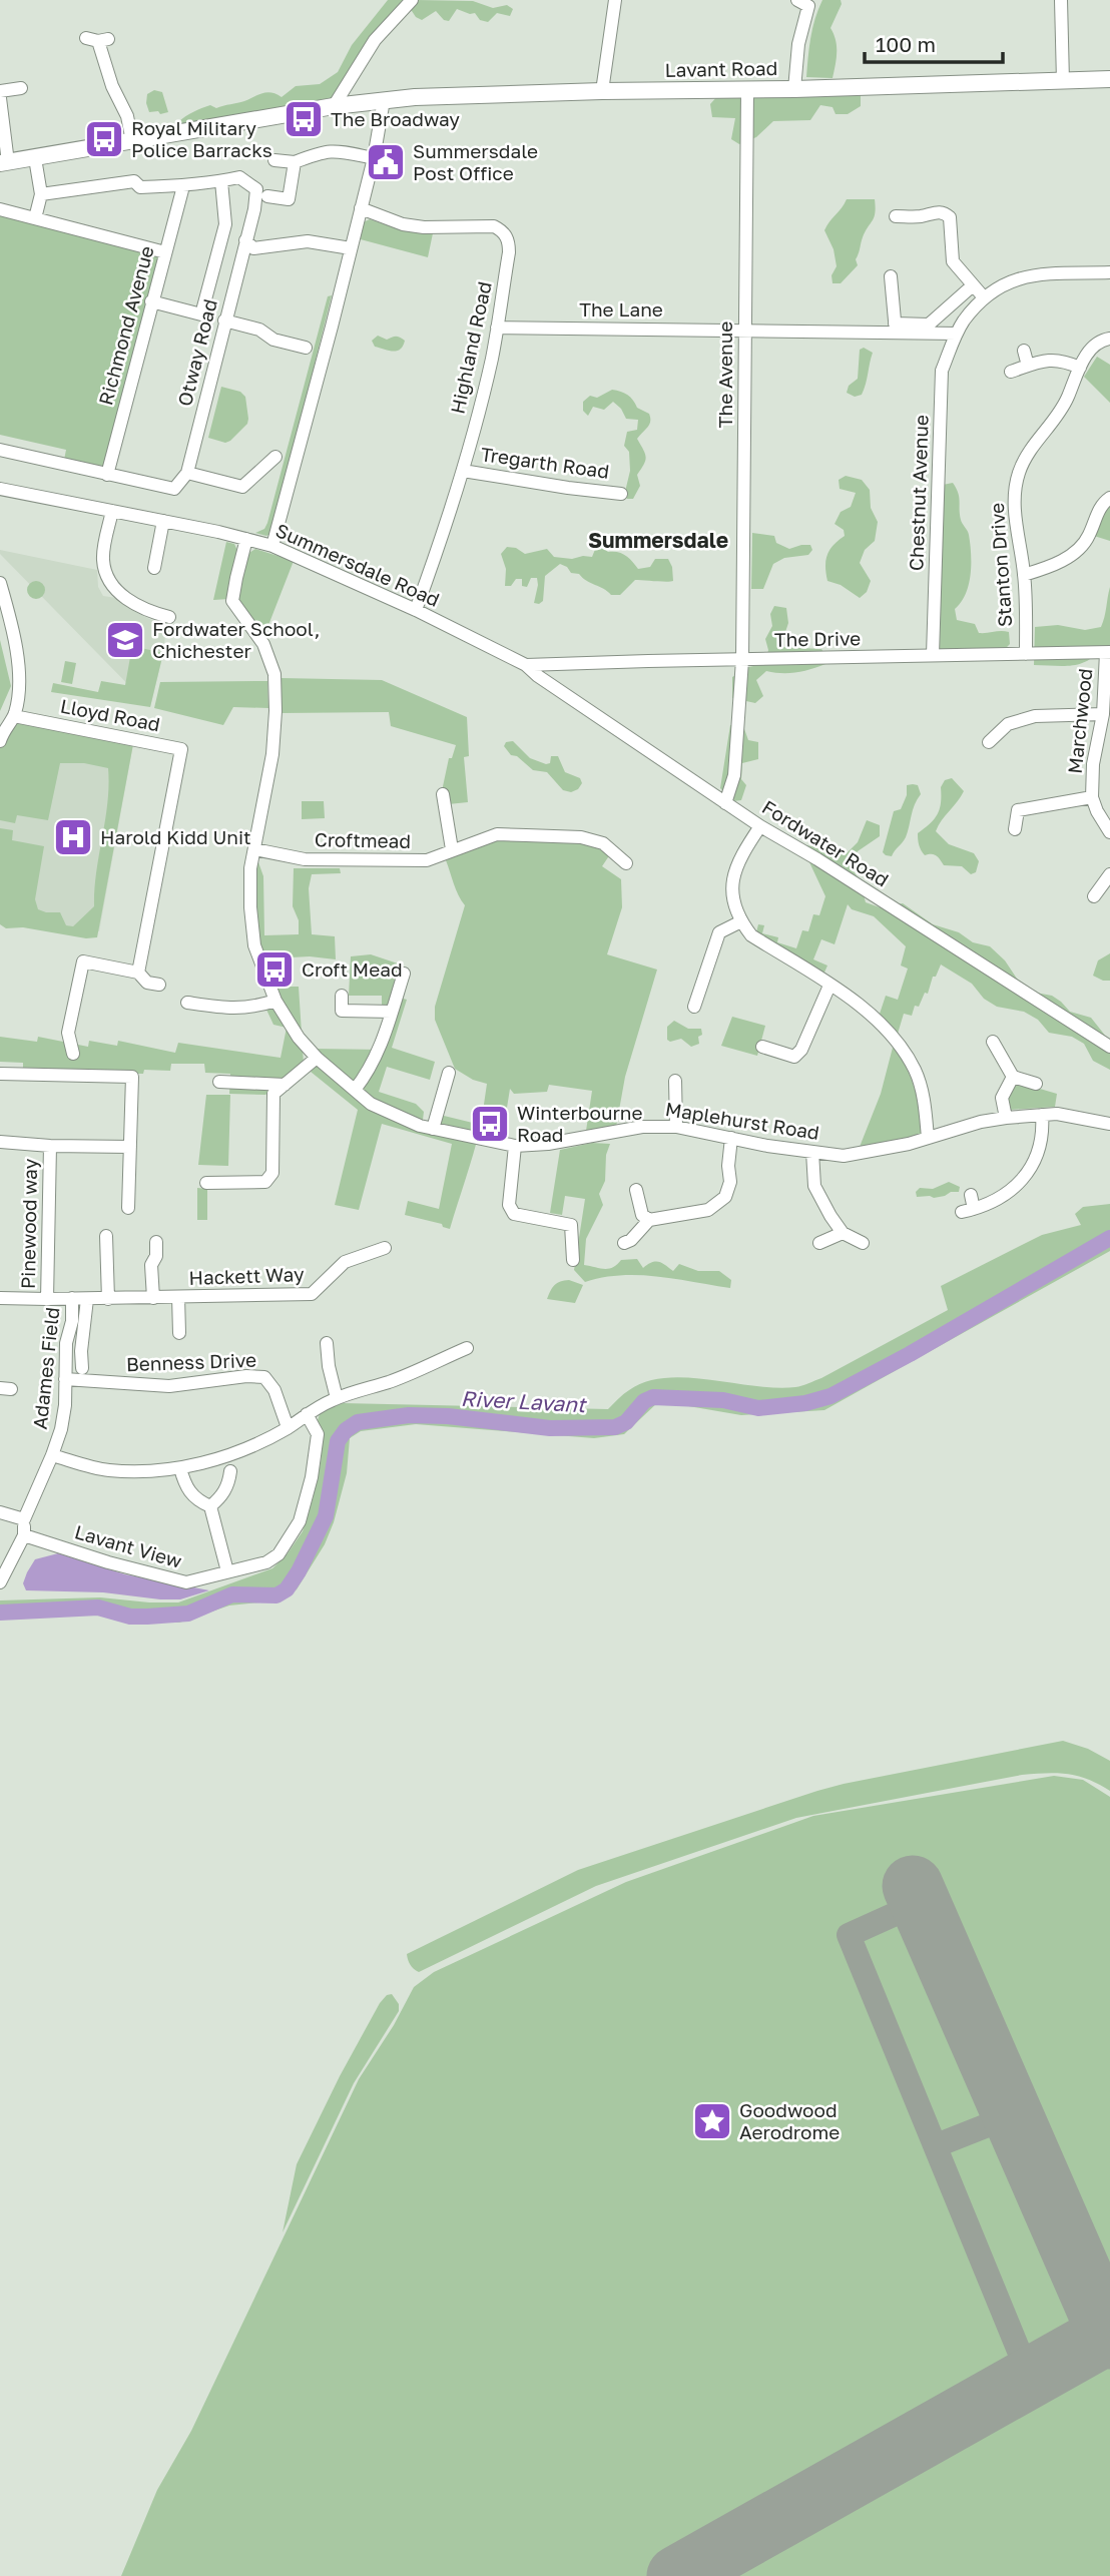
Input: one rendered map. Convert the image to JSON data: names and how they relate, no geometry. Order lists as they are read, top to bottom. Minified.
{"streets":{"main road":["Lavant Road"],"street":["The Lane","Richmond Avenue","Highland Road","Otway Road","The Avenue","Tregarth Road","Chestnut Avenue","Summersdale Road","Stanton Drive","The Drive","Lloyd Road","Marchwood","Croftmead","Fordwater Road","Maplehurst Road","Pinewood way","Hackett Way","Benness Drive","Adames Field","Lavant View"]},"crossings":[["Lavant Road","The Avenue"],["The Lane","Highland Road"],["The Lane","The Avenue"],["Richmond Avenue","Otway Road"],["Highland Road","Tregarth Road"],["Highland Road","Summersdale Road"],["The Avenue","The Drive"],["The Avenue","Fordwater Road"],["Chestnut Avenue","The Drive"],["Summersdale Road","The Drive"],["Summersdale Road","Fordwater Road"],["Stanton Drive","The Drive"],["The Drive","Marchwood"],["The Drive","Fordwater Road"],["Pinewood way","Hackett Way"],["Hackett Way","Adames Field"],["Benness Drive","Adames Field"],["Adames Field","Lavant View"]],"districts":["Summersdale"],"water":["River Lavant"],"places":{"bus stop":["The Broadway","Royal Military Police Barracks","Croft Mead","Winterbourne Road"],"public building":["Summersdale Post Office"],"school or university":["Fordwater School, Chichester"],"hospital":["Harold Kidd Unit"],"place":["Goodwood Aerodrome"]},"scale_bar":"100 m"}
